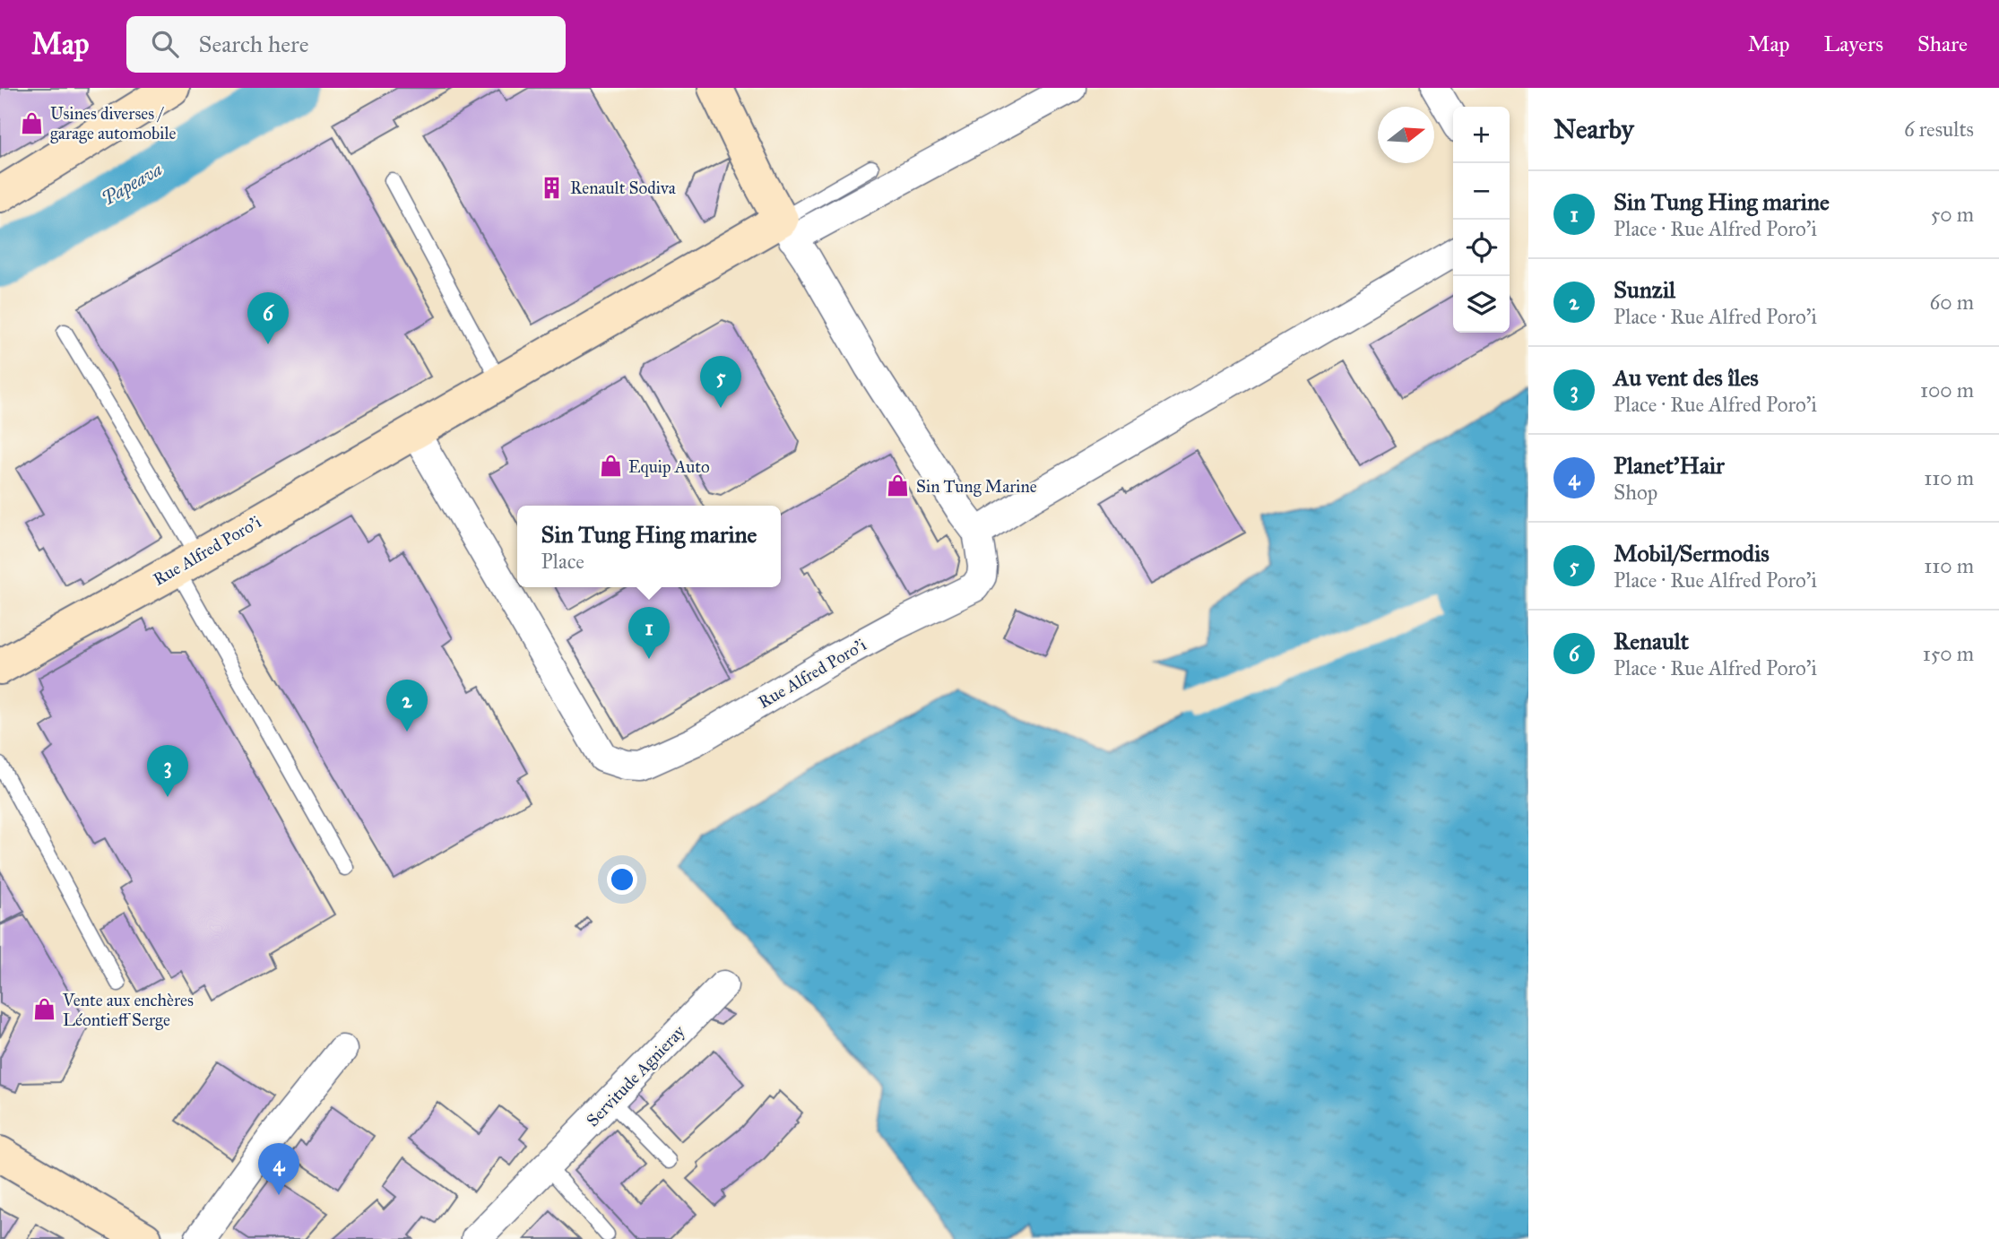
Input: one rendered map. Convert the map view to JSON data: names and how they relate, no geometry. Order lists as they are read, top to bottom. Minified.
{"streets":{"main road":["Rue Alfred Poro'i"],"street":["Servitude Agnieray"]},"water":["Papeava"],"places":{"shop":["Usines diverses / garage automobile","Equip Auto","Sin Tung Marine","Vente aux enchères Léontieff Serge"],"building":["Renault Sodiva"]},"north":"right","page":{"header":"Map","search":"Search here","nav":["Map","Layers","Share"],"heading":["Nearby","6 results"],"map_buttons":["+","−"],"list":[{"mark":"1","name":"Sin Tung Hing marine","note":"Place · Rue Alfred Poro'i","value":"50 m"},{"mark":"2","name":"Sunzil","note":"Place · Rue Alfred Poro'i","value":"60 m"},{"mark":"3","name":"Au vent des îles","note":"Place · Rue Alfred Poro'i","value":"100 m"},{"mark":"4","name":"Planet'Hair","note":"Shop","value":"110 m"},{"mark":"5","name":"Mobil/Sermodis","note":"Place · Rue Alfred Poro'i","value":"110 m"},{"mark":"6","name":"Renault","note":"Place · Rue Alfred Poro'i","value":"150 m"}],"pins":["6","5","1","2","3","4"],"popup":["Sin Tung Hing marine","Place"]}}
